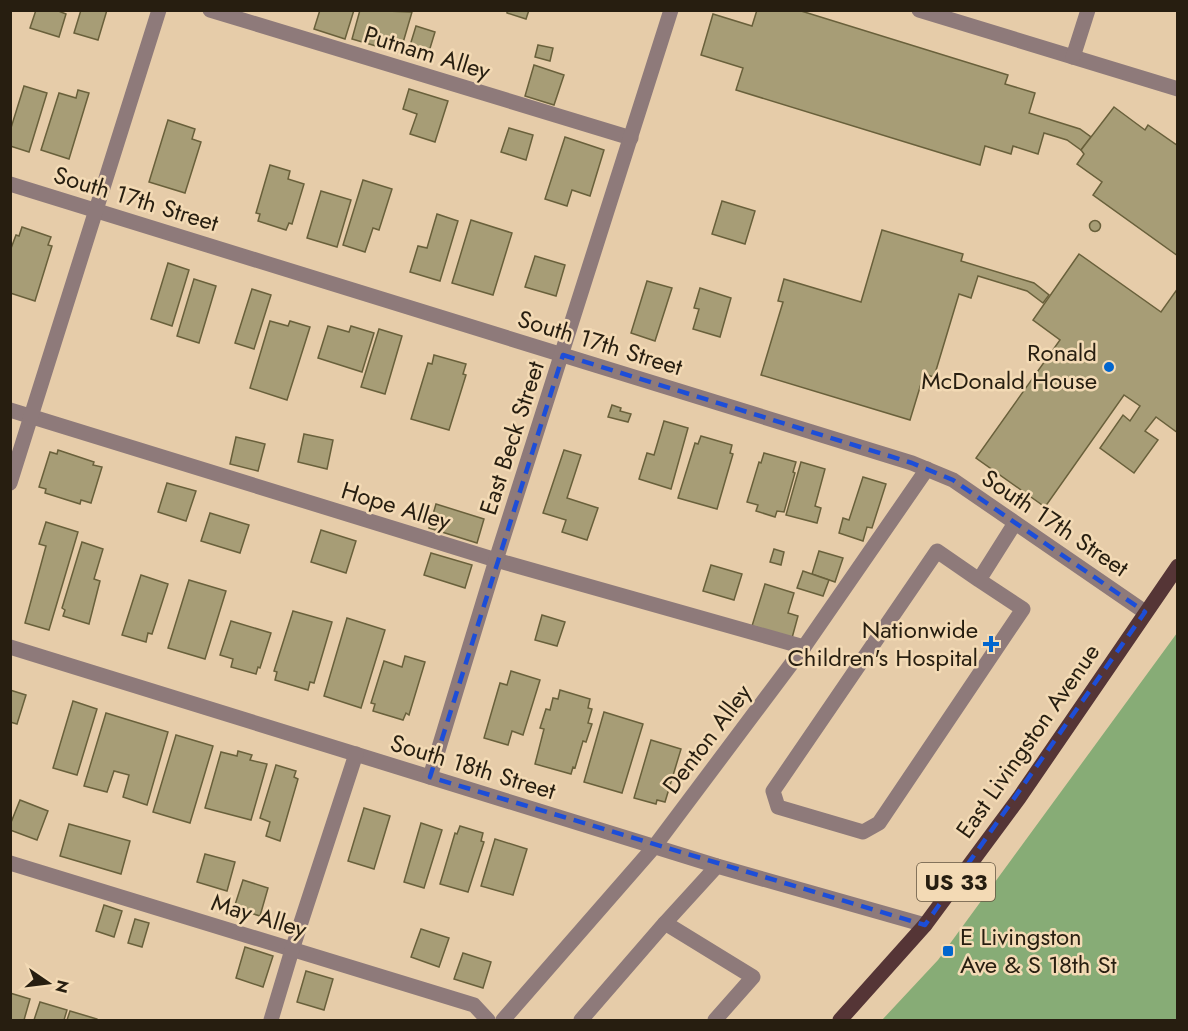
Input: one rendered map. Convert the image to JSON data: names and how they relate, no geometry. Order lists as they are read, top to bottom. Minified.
{"streets":{"main road":["East Livingston Avenue","US 33"],"street":["Putnam Alley","South 17th Street","East Beck Street","Hope Alley","Denton Alley","South 18th Street","May Alley"]},"crossings":[["Putnam Alley","East Beck Street"],["South 17th Street","East Beck Street"],["South 17th Street","Denton Alley"],["South 17th Street","East Livingston Avenue"],["East Beck Street","Hope Alley"],["East Beck Street","South 18th Street"],["Hope Alley","Denton Alley"],["Denton Alley","South 18th Street"],["East Livingston Avenue","South 18th Street"]],"places":{"other":["Ronald McDonald House"],"health":["Nationwide Children's Hospital"],"transit":["E Livingston Ave & S 18th St"]},"north":"right"}
